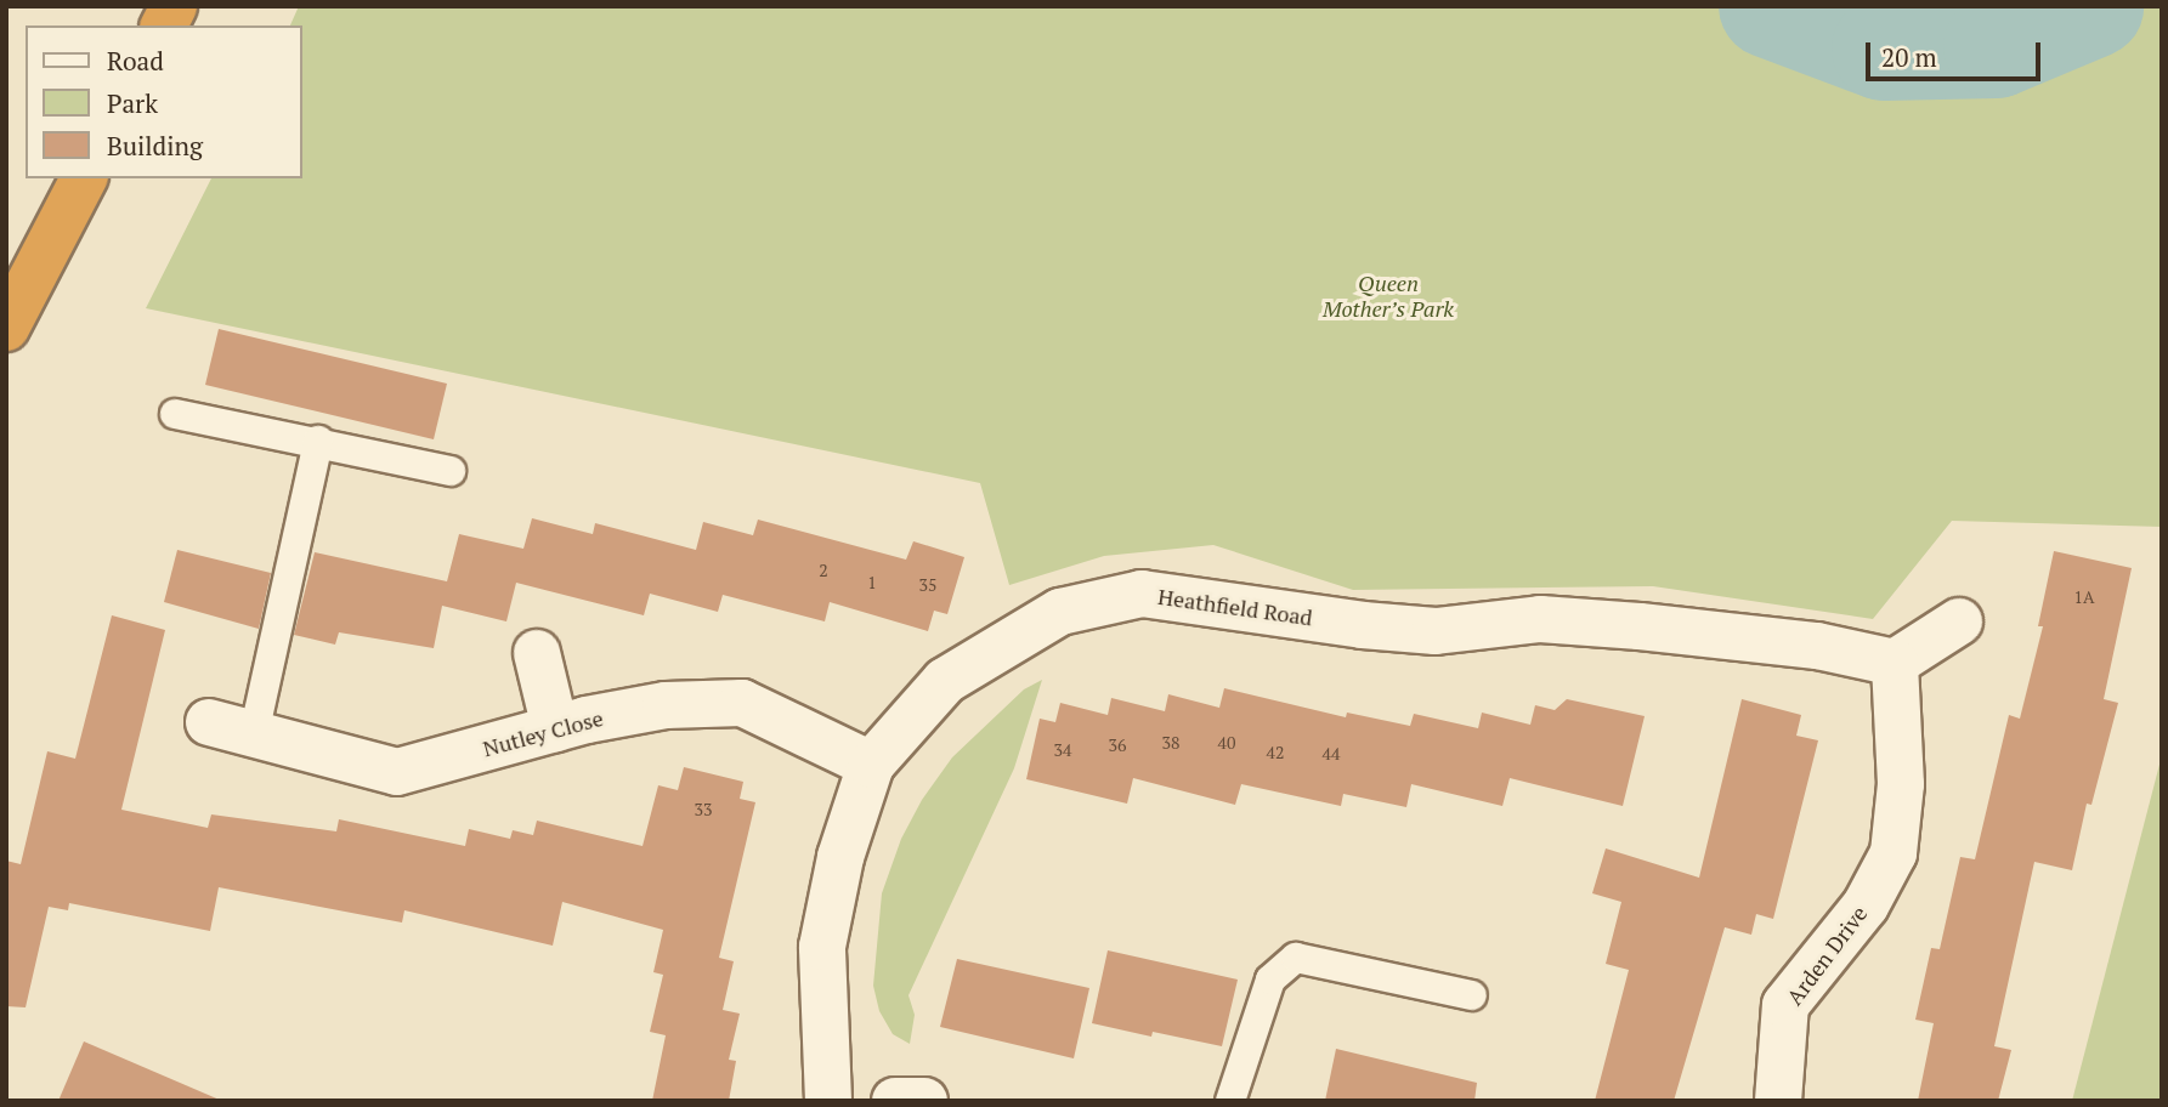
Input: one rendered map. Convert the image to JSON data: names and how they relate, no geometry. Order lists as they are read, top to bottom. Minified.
{"streets":{"street":["Heathfield Road","Nutley Close","Arden Drive"]},"crossings":[["Heathfield Road","Nutley Close"],["Heathfield Road","Arden Drive"]],"parks":["Queen Mother’s Park"],"house_numbers":["2","1","35","1A","38","40","36","34","42","44","33"],"legend":["Road","Park","Building"],"scale_bar":"20 m"}
